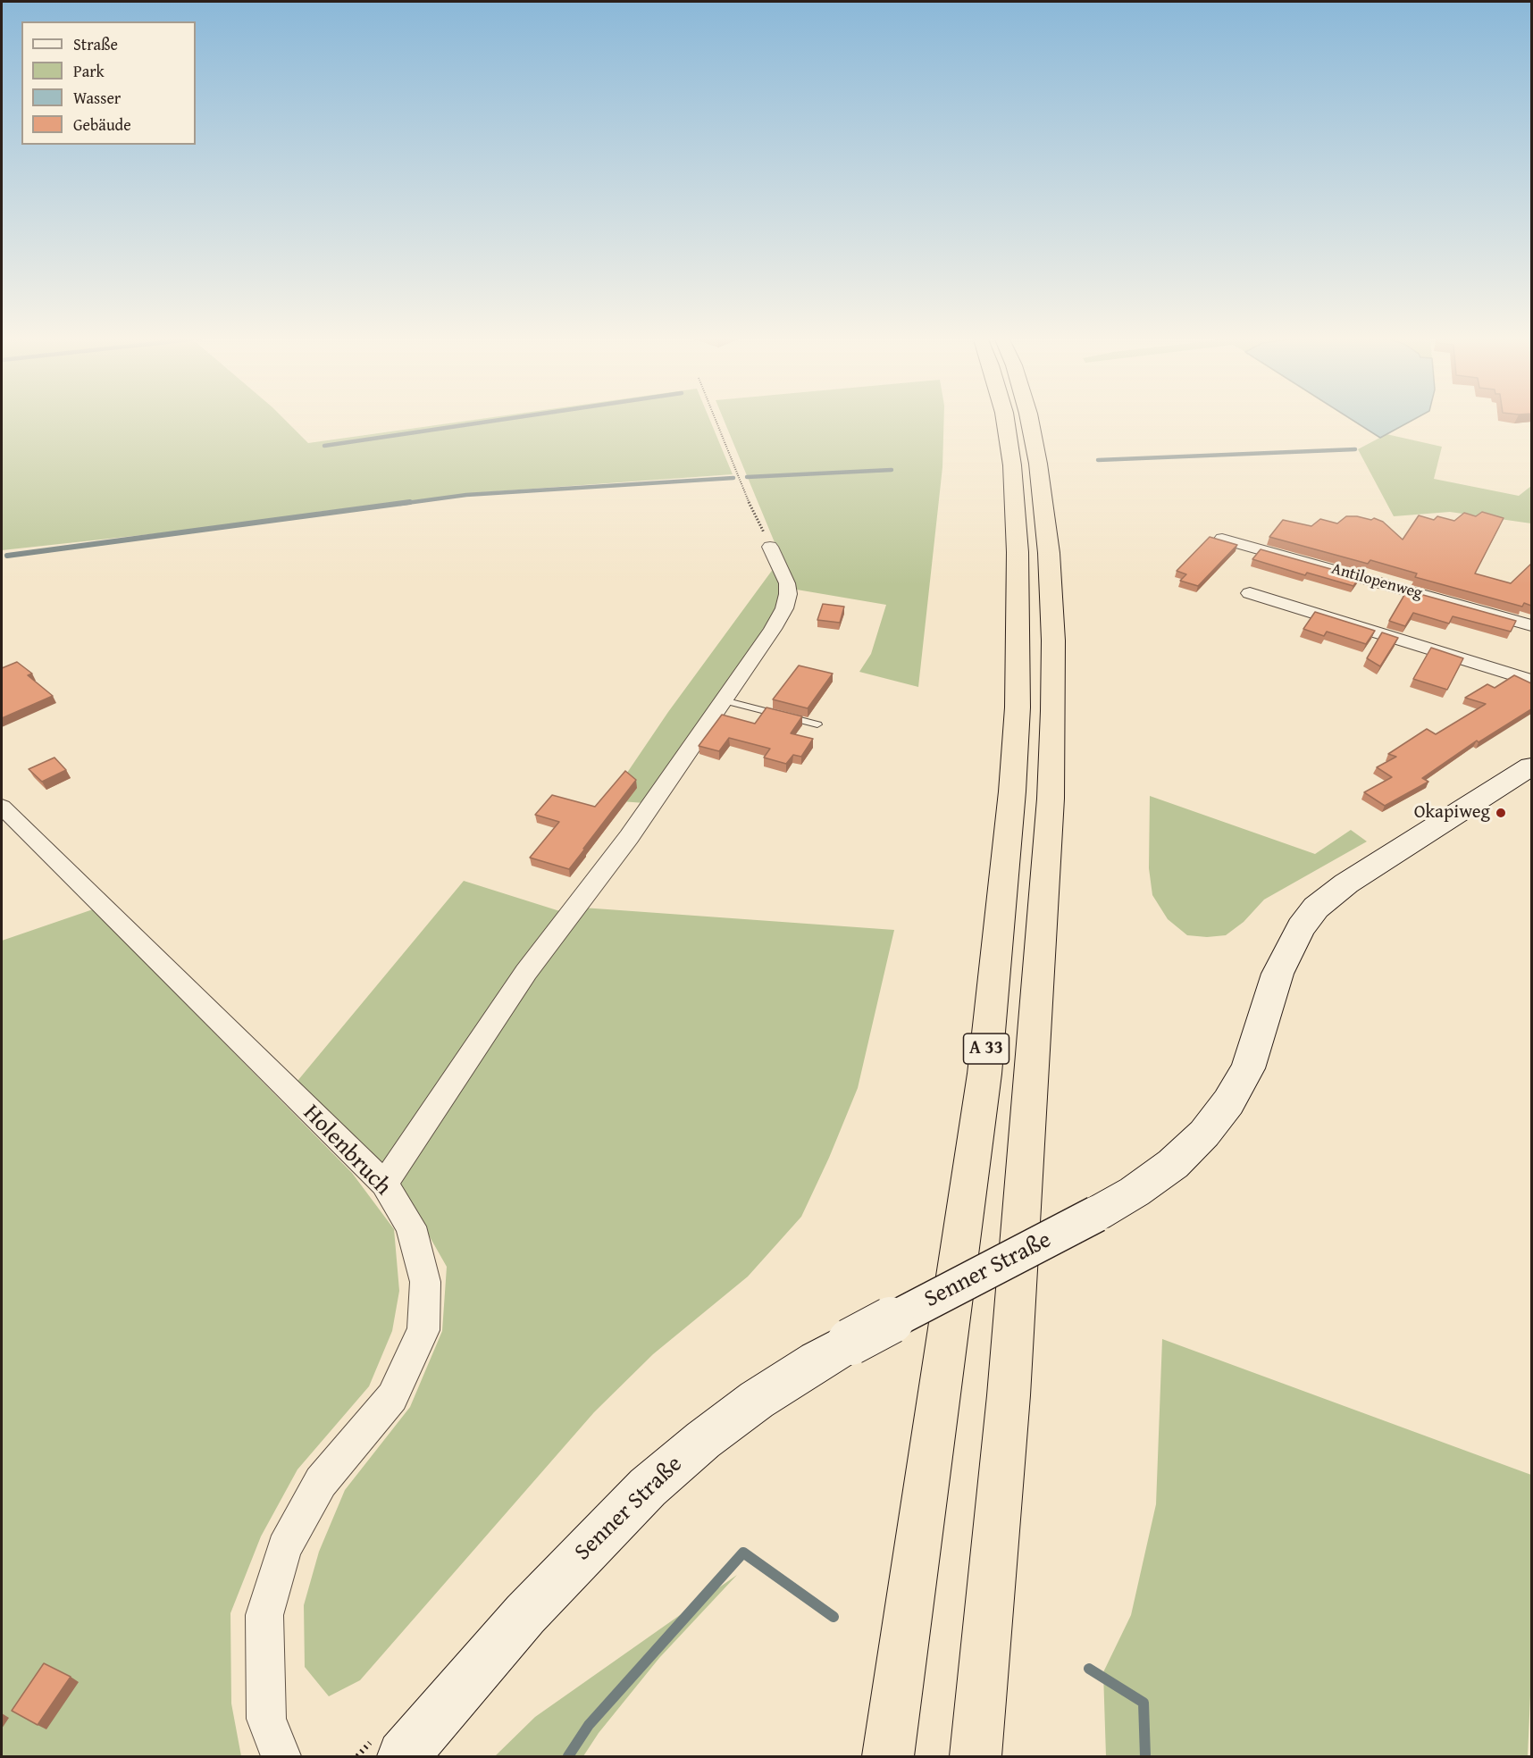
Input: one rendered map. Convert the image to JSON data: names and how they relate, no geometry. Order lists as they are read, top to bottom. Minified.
{"streets":{"highway":["A 33"],"street":["Antilopenweg","Holenbruch","Senner Straße"]},"places":["Okapiweg"],"legend":["Straße","Park","Wasser","Gebäude"]}
